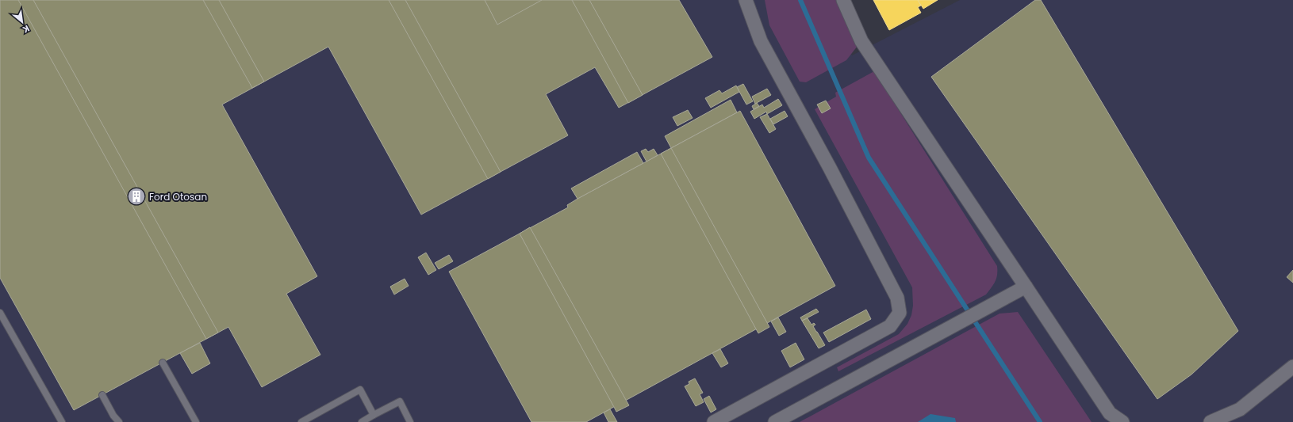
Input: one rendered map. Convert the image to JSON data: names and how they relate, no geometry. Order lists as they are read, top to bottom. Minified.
{"places":{"building":["Ford Otosan"]},"north":"bottom right"}
